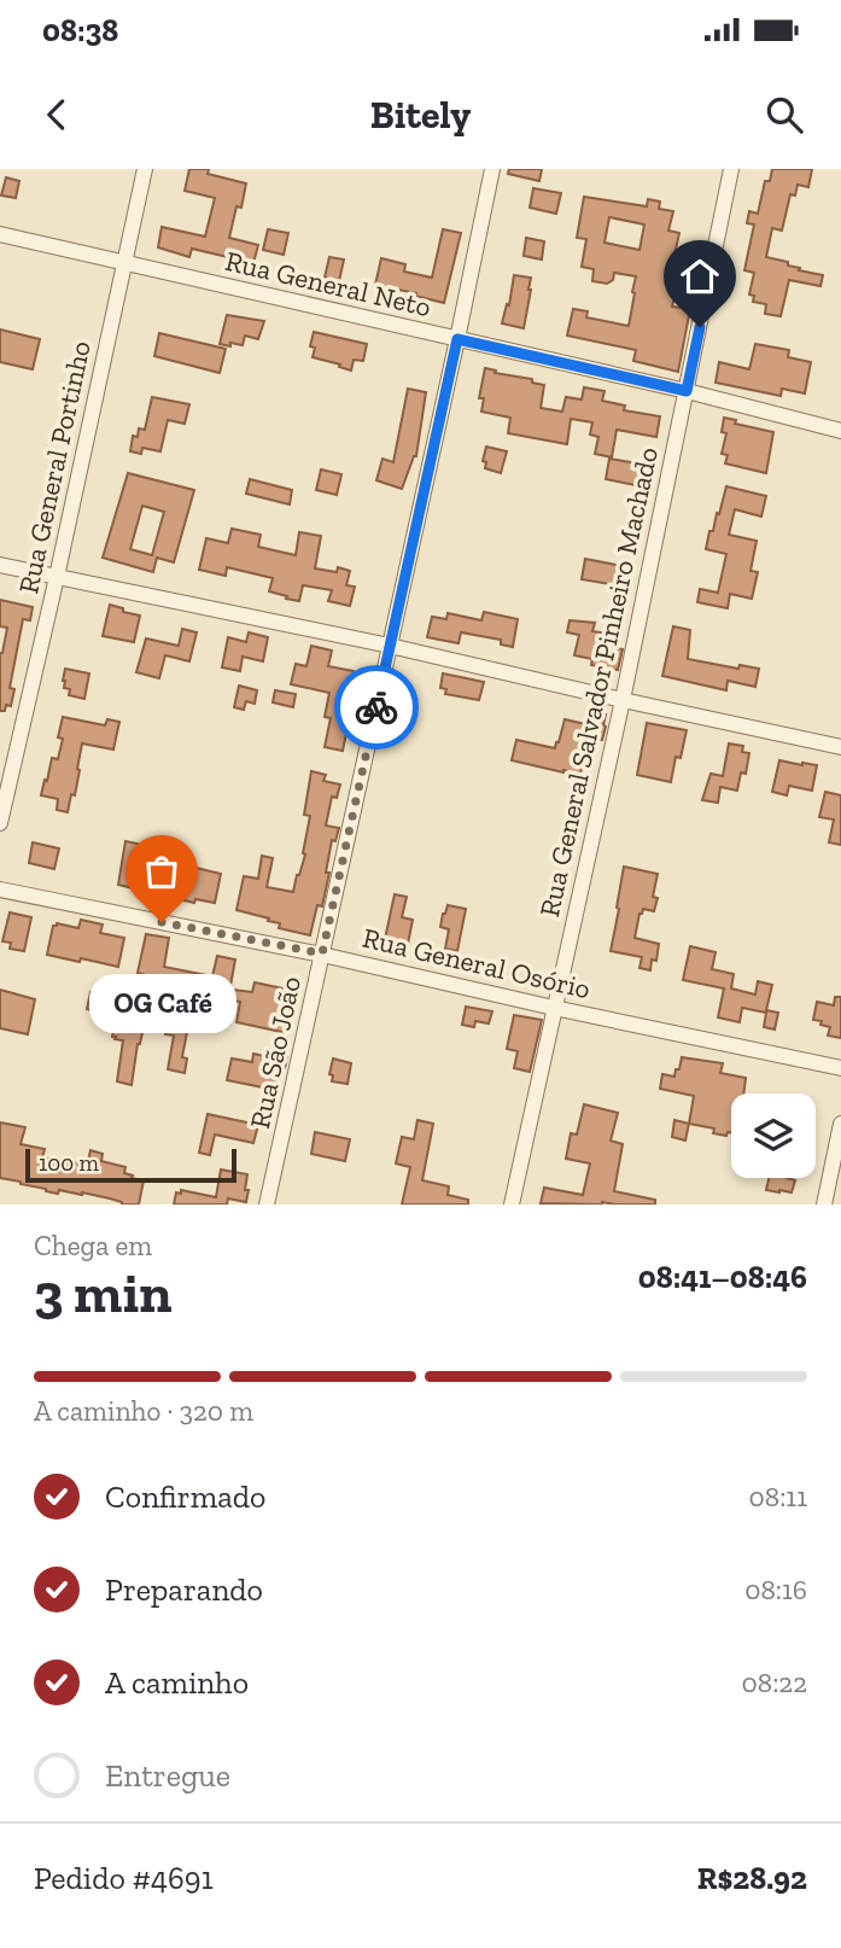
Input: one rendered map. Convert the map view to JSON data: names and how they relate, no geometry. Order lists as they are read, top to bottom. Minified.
{"streets":{"street":["Rua General Neto","Rua General Portinho","Rua General Salvador Pinheiro Machado","Rua General Osório","Rua São João"]},"crossings":[["Rua General Neto","Rua General Portinho"],["Rua General Neto","Rua General Salvador Pinheiro Machado"],["Rua General Neto","Rua São João"],["Rua General Salvador Pinheiro Machado","Rua General Osório"],["Rua General Osório","Rua São João"]],"places":["OG Café"],"scale_bar":"100 m","page":{"status":"08:38","header":"Bitely","bubble":"OG Café","scale":"100 m","heading":["3 min","Chega em","08:41–08:46"],"panel":["Pedido #4691","R$28.92"],"bar":"A caminho · 320 m","list":[["Confirmado","08:11"],["Preparando","08:16"],["A caminho","08:22"],"Entregue"]}}
